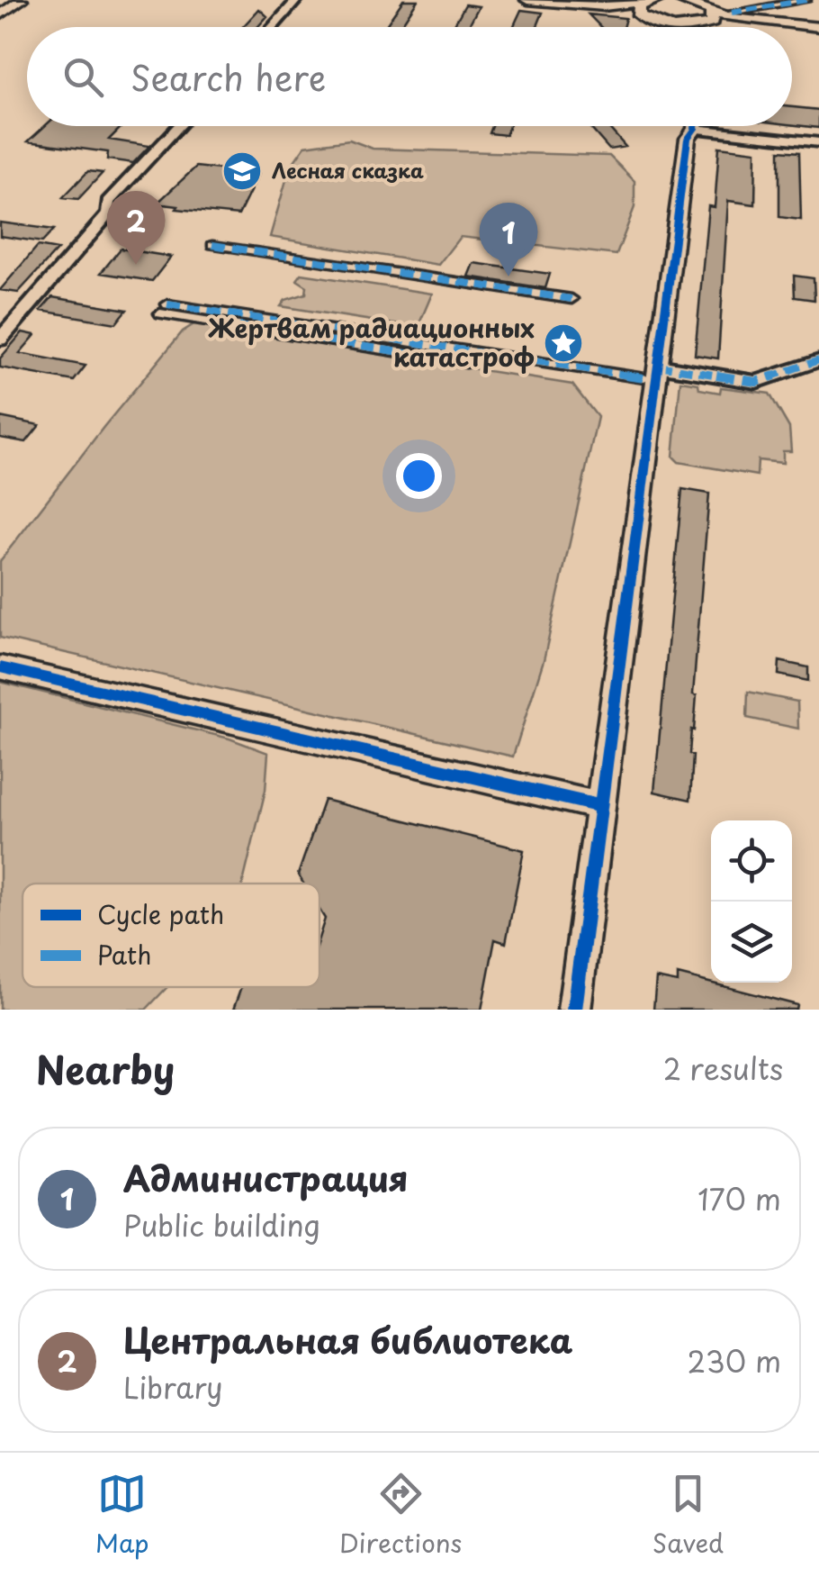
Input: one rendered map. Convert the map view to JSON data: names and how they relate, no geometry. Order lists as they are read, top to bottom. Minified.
{"places":{"school or university":["Лесная сказка"],"place":["Жертвам радиационных катастроф"]},"legend":["Cycle path","Path"],"page":{"search":"Search here","pins":["2","1"],"heading":["Nearby","2 results"],"list":[{"mark":"1","name":"Администрация","note":"Public building","value":"170 m"},{"mark":"2","name":"Центральная библиотека","note":"Library","value":"230 m"}],"nav":["Map","Directions","Saved"]}}
